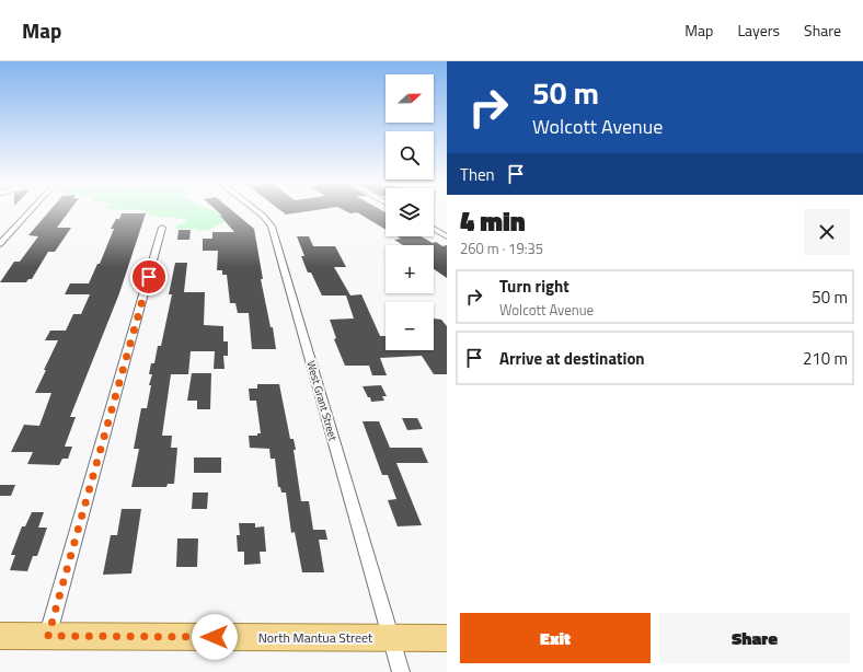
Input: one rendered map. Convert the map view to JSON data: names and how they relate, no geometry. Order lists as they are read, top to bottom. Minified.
{"streets":{"main road":["North Mantua Street"],"street":["West Grant Street"]},"crossings":[["West Grant Street","North Mantua Street"]],"north":"right","page":{"header":"Map","nav":["Map","Layers","Share"],"turn":["50 m","Wolcott Avenue"],"map_buttons":["+","−"],"then":"Then","heading":["4 min","260 m · 19:35"],"list":[{"name":"Turn right","note":"Wolcott Avenue","value":"50 m"},{"name":"Arrive at destination","value":"210 m"}],"buttons":["Exit","Share"]}}
